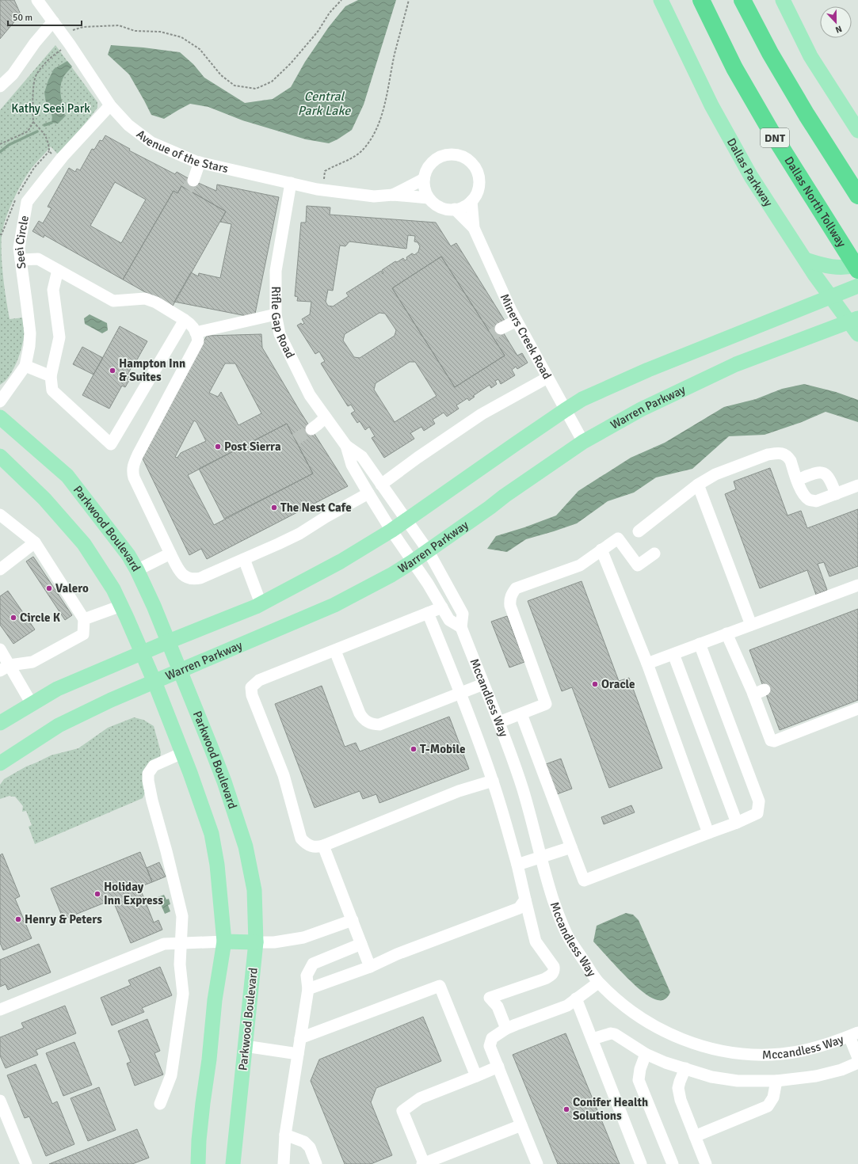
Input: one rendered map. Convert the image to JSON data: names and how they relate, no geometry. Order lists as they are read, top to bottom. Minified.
{"streets":{"highway":["DNT","Dallas North Tollway"],"main road":["Dallas Parkway","Warren Parkway","Parkwood Boulevard"],"street":["Avenue of the Stars","Seei Circle","Rifle Gap Road","Miners Creek Road","Mccandless Way"]},"crossings":[["Avenue of the Stars","Seei Circle"],["Avenue of the Stars","Rifle Gap Road"],["Avenue of the Stars","Miners Creek Road"],["Dallas Parkway","Warren Parkway"],["Rifle Gap Road","Warren Parkway"],["Rifle Gap Road","Mccandless Way"],["Miners Creek Road","Warren Parkway"],["Warren Parkway","Parkwood Boulevard"],["Warren Parkway","Mccandless Way"]],"water":["Central Park Lake"],"parks":["Kathy Seei Park"],"places":["Hampton Inn & Suites","Post Sierra","The Nest Cafe","Valero","Circle K","Oracle","T-Mobile","Holiday Inn Express","Henry & Peters","Conifer Health Solutions"],"scale_bar":"50 m","north":"bottom"}
